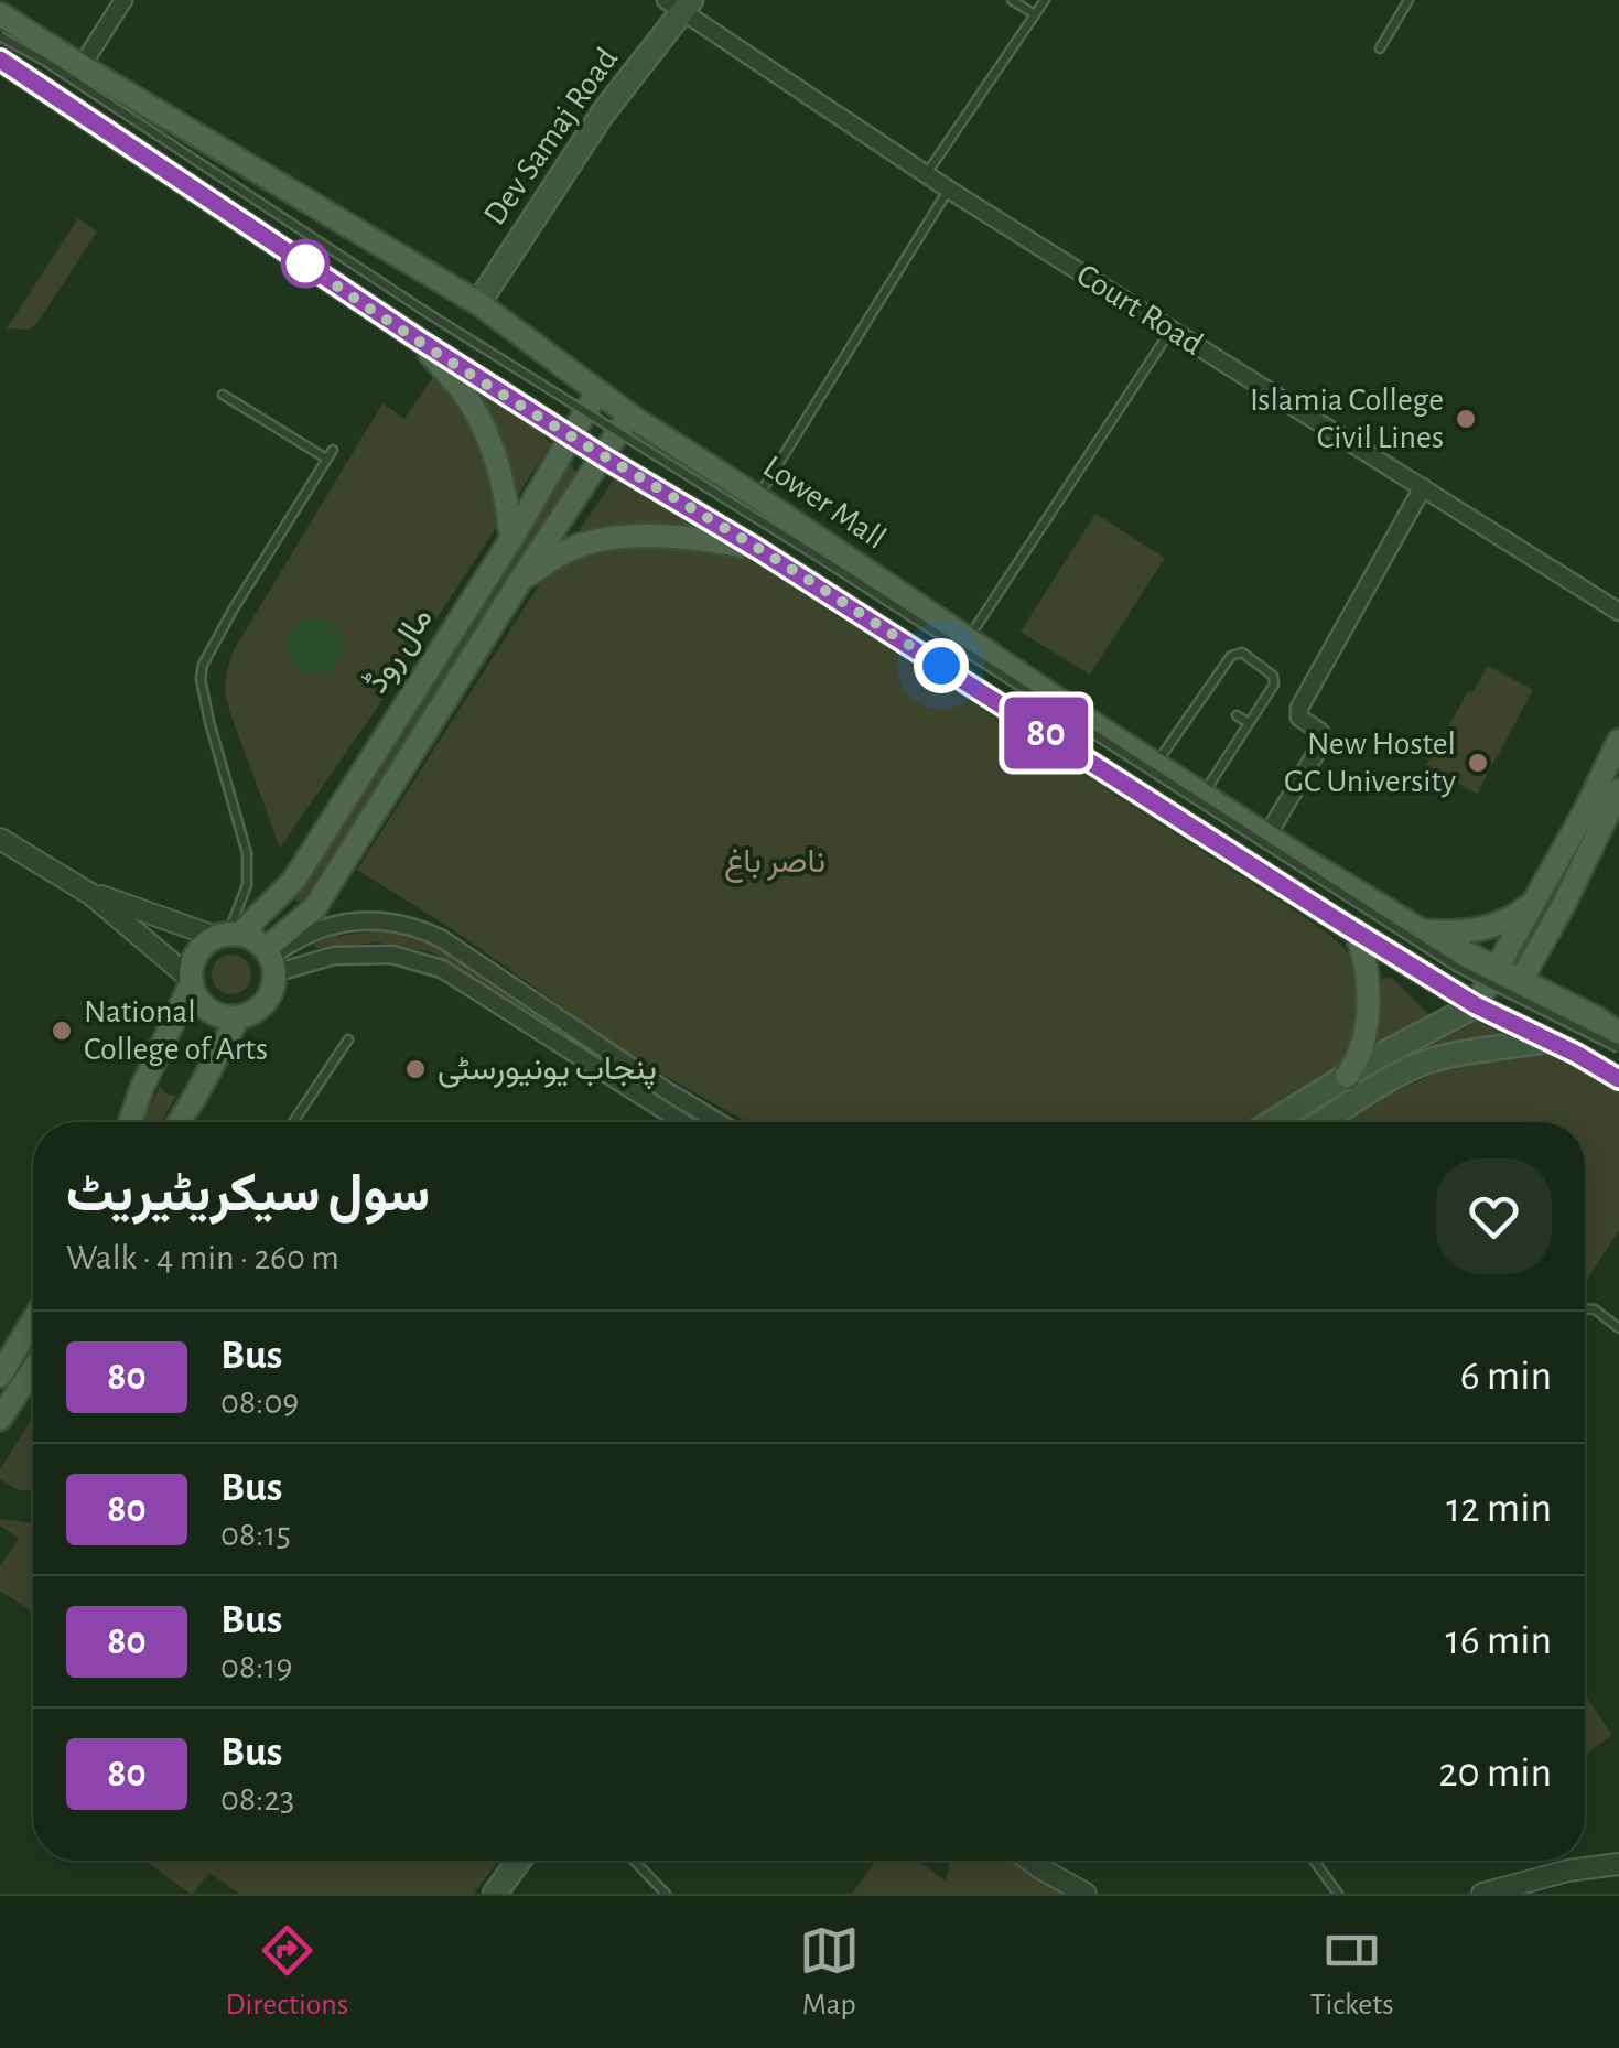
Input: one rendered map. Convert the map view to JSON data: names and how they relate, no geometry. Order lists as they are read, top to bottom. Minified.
{"streets":{"main road":["Dev Samaj Road","Lower Mall","مال روڈ"],"street":["Court Road"]},"crossings":[["Dev Samaj Road","Court Road"],["Dev Samaj Road","Lower Mall"],["Lower Mall","مال روڈ"]],"parks":["ناصر باغ"],"places":["Islamia College Civil Lines","New Hostel GC University","National College of Arts","پنجاب یونیورسٹی"],"lines":["bus line 80"],"page":{"on_map":"80","heading":["سول سیکریٹیریٹ","Walk · 4 min · 260 m"],"list":[{"mark":"80","name":"Bus","note":"08:09","value":"6 min"},{"mark":"80","name":"Bus","note":"08:15","value":"12 min"},{"mark":"80","name":"Bus","note":"08:19","value":"16 min"},{"mark":"80","name":"Bus","note":"08:23","value":"20 min"}],"tabs":["Directions","Map","Tickets"]}}
